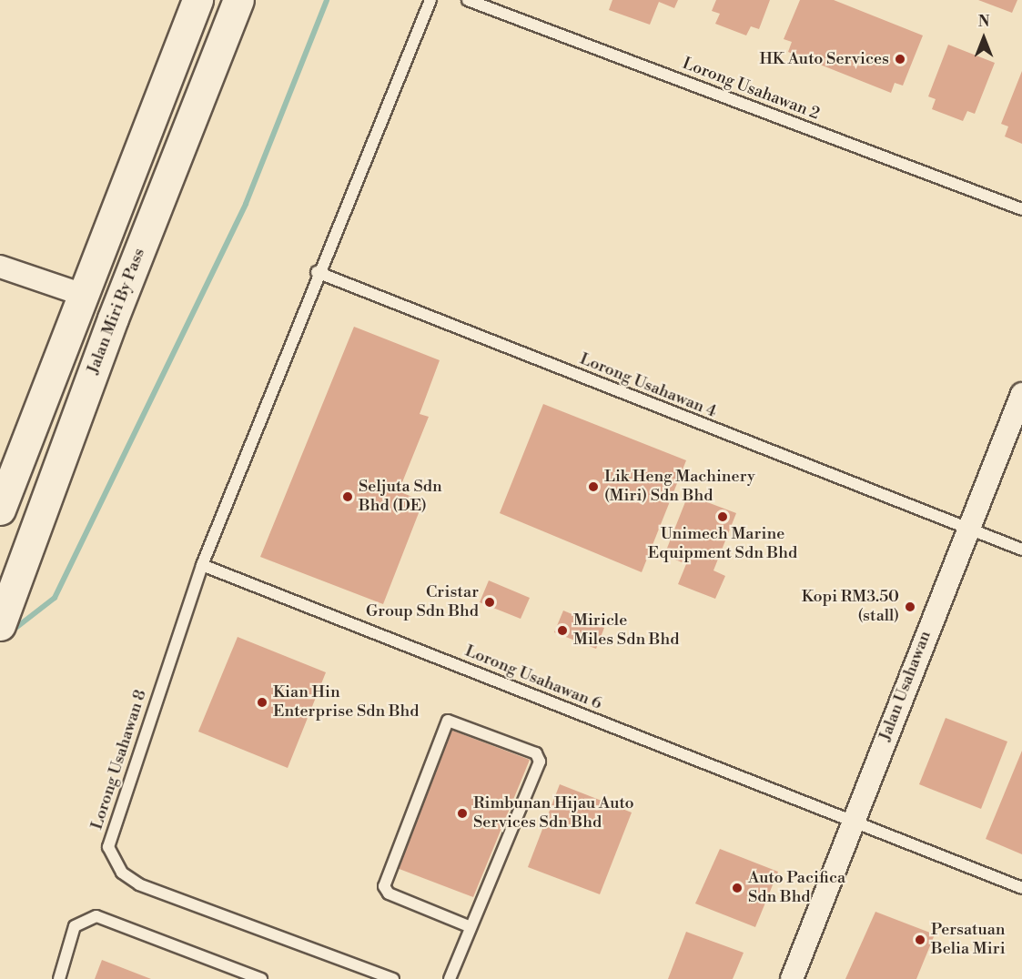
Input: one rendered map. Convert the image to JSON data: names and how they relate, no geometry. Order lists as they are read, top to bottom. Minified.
{"streets":{"main road":["Jalan Miri By Pass"],"street":["Jalan Usahawan"],"lane":["Lorong Usahawan 2","Lorong Usahawan 4","Lorong Usahawan 6","Lorong Usahawan 8"]},"crossings":[["Lorong Usahawan 4","Jalan Usahawan"],["Lorong Usahawan 4","Lorong Usahawan 8"],["Lorong Usahawan 6","Jalan Usahawan"],["Lorong Usahawan 6","Lorong Usahawan 8"]],"places":["HK Auto Services","Lik Heng Machinery (Miri) Sdn Bhd","Seljuta Sdn Bhd (DE)","Unimech Marine Equipment Sdn Bhd","Cristar Group Sdn Bhd","Kopi RM3.50 (stall)","Miricle Miles Sdn Bhd","Kian Hin Enterprise Sdn Bhd","Rimbunan Hijau Auto Services Sdn Bhd","Auto Pacifica Sdn Bhd","Persatuan Belia Miri"],"north":"top"}
